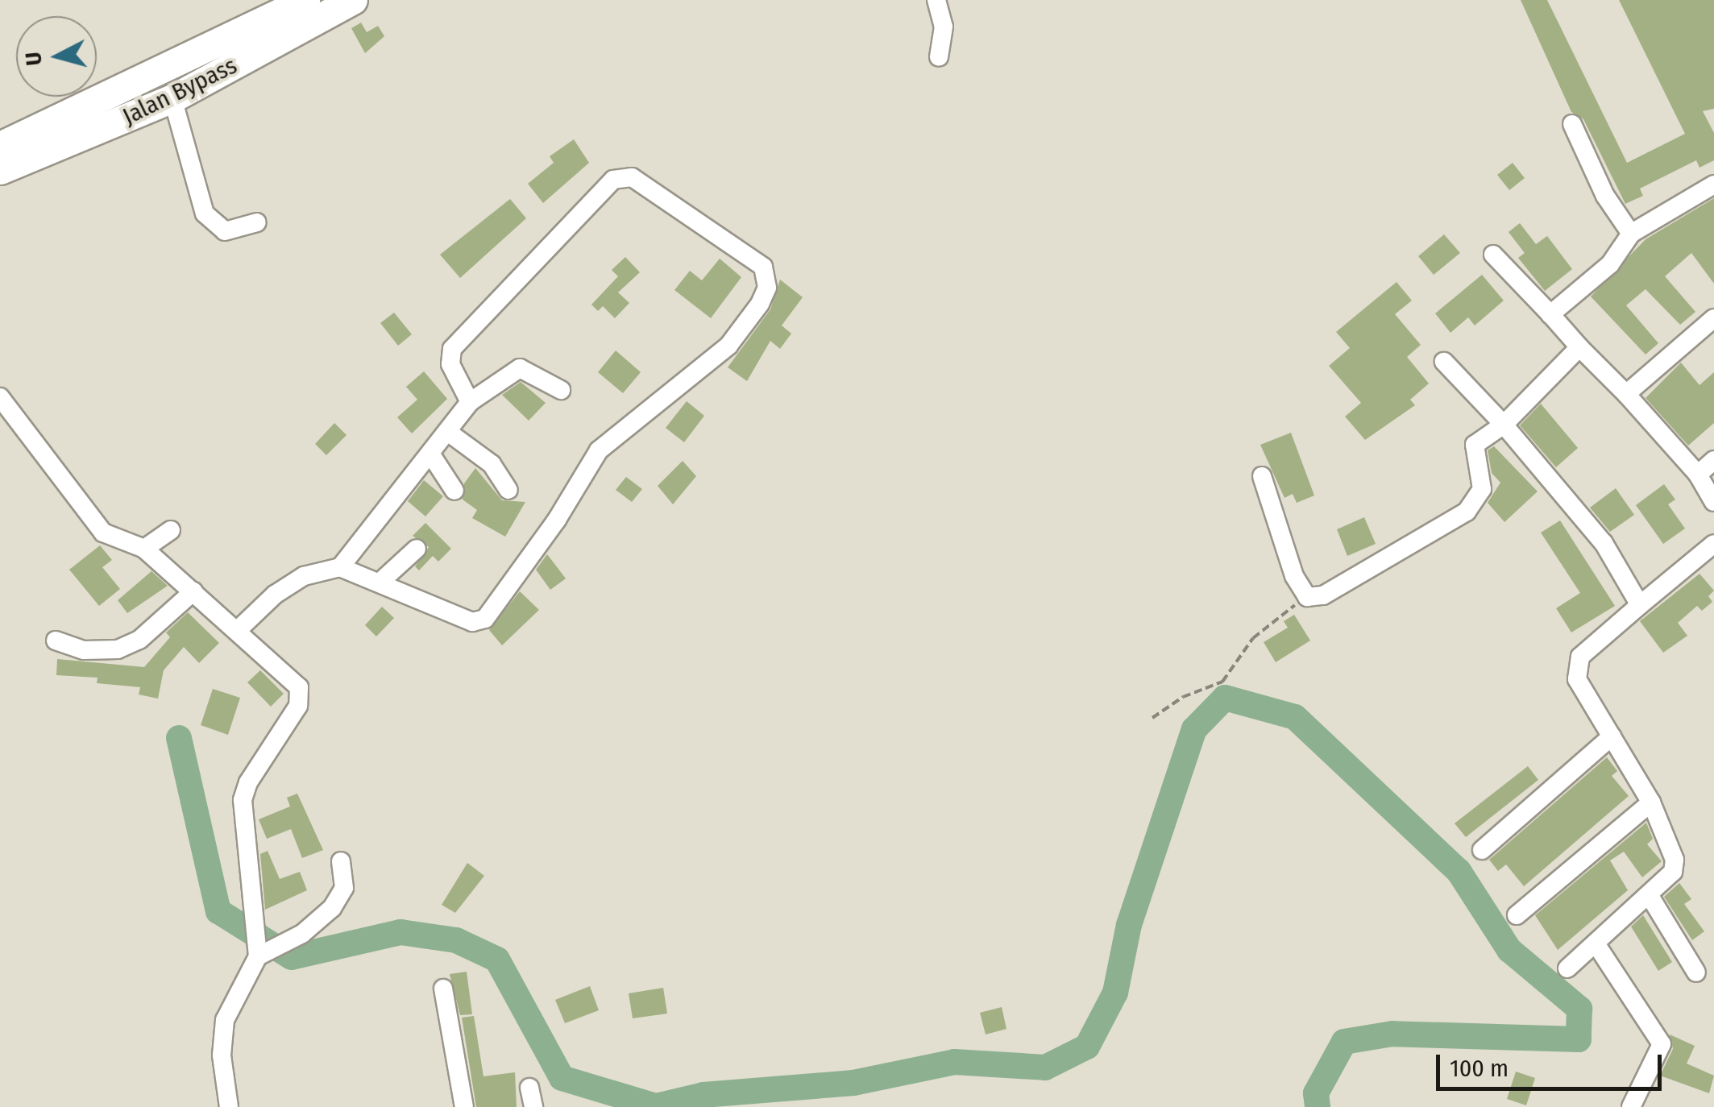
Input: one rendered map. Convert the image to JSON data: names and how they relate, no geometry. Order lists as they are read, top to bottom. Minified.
{"streets":{"highway":["Jalan Bypass"]},"scale_bar":"100 m","north":"left"}
